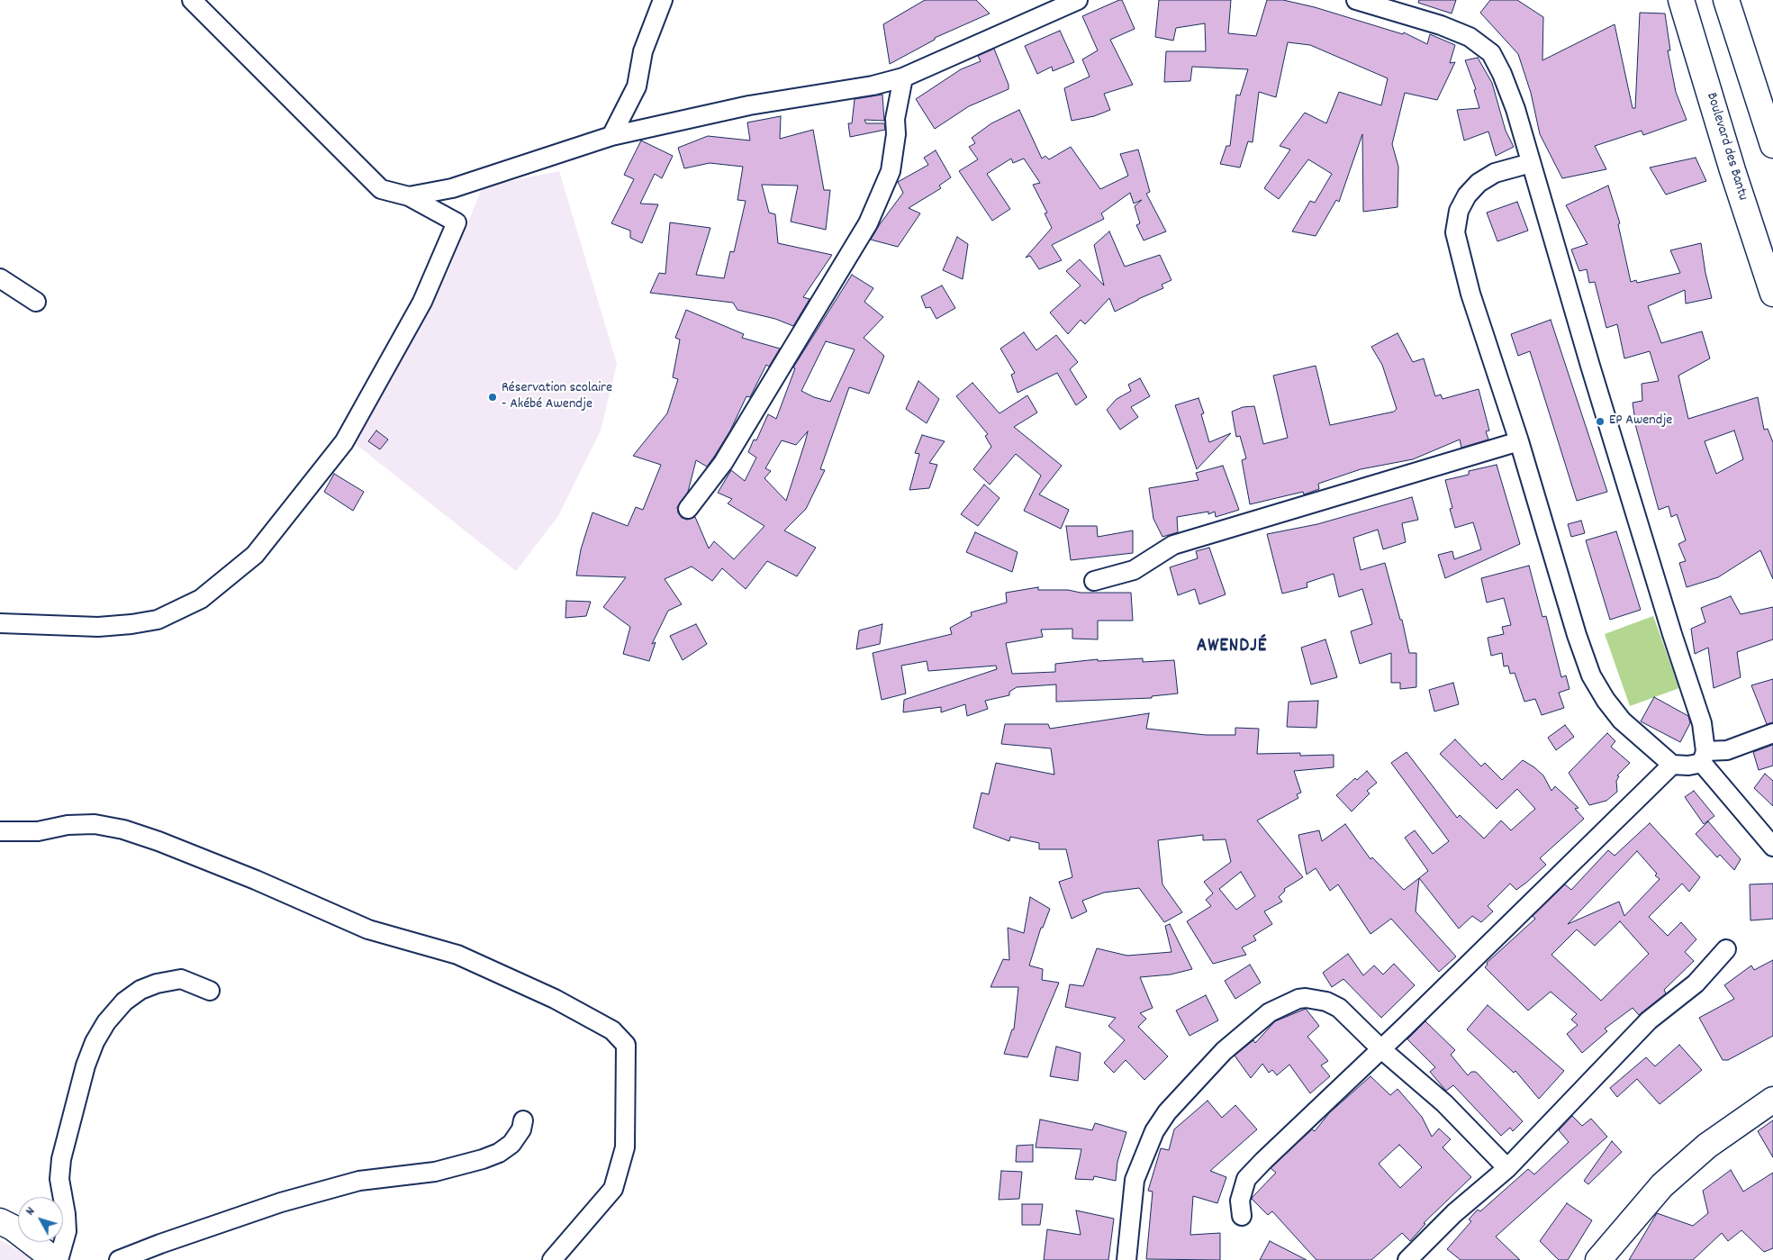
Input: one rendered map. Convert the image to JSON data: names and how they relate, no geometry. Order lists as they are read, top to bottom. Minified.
{"streets":{"main road":["Boulevard des Bantu"]},"districts":["AWENDJÉ"],"places":["Réservation scolaire - Akébé Awendje","EP Awendje"],"north":"top left"}
